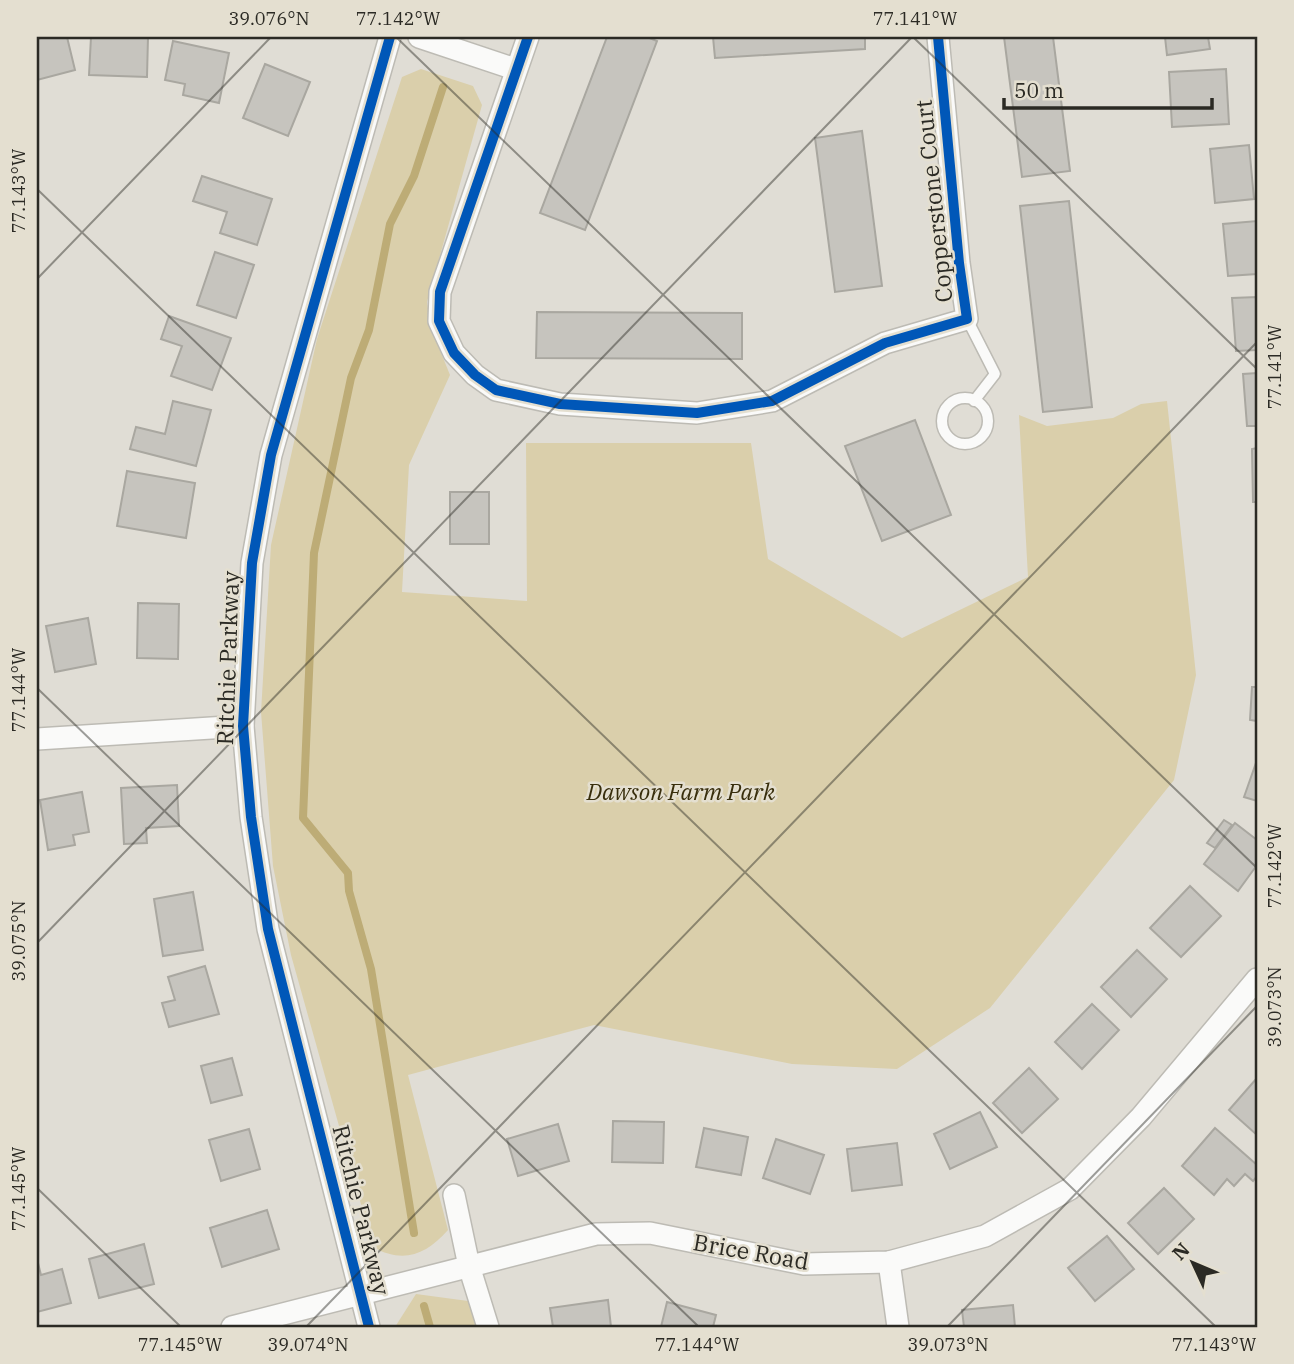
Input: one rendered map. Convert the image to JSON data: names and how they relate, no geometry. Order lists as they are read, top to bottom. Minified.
{"streets":{"street":["Copperstone Court","Ritchie Parkway","Brice Road"]},"crossings":[["Ritchie Parkway","Brice Road"]],"parks":["Dawson Farm Park"],"scale_bar":"50 m","north":"top left","coordinates":["39.076°N","77.142°W","77.141°W","77.143°W","77.144°W","39.075°N","39.073°N","77.145°W","39.074°N"]}
